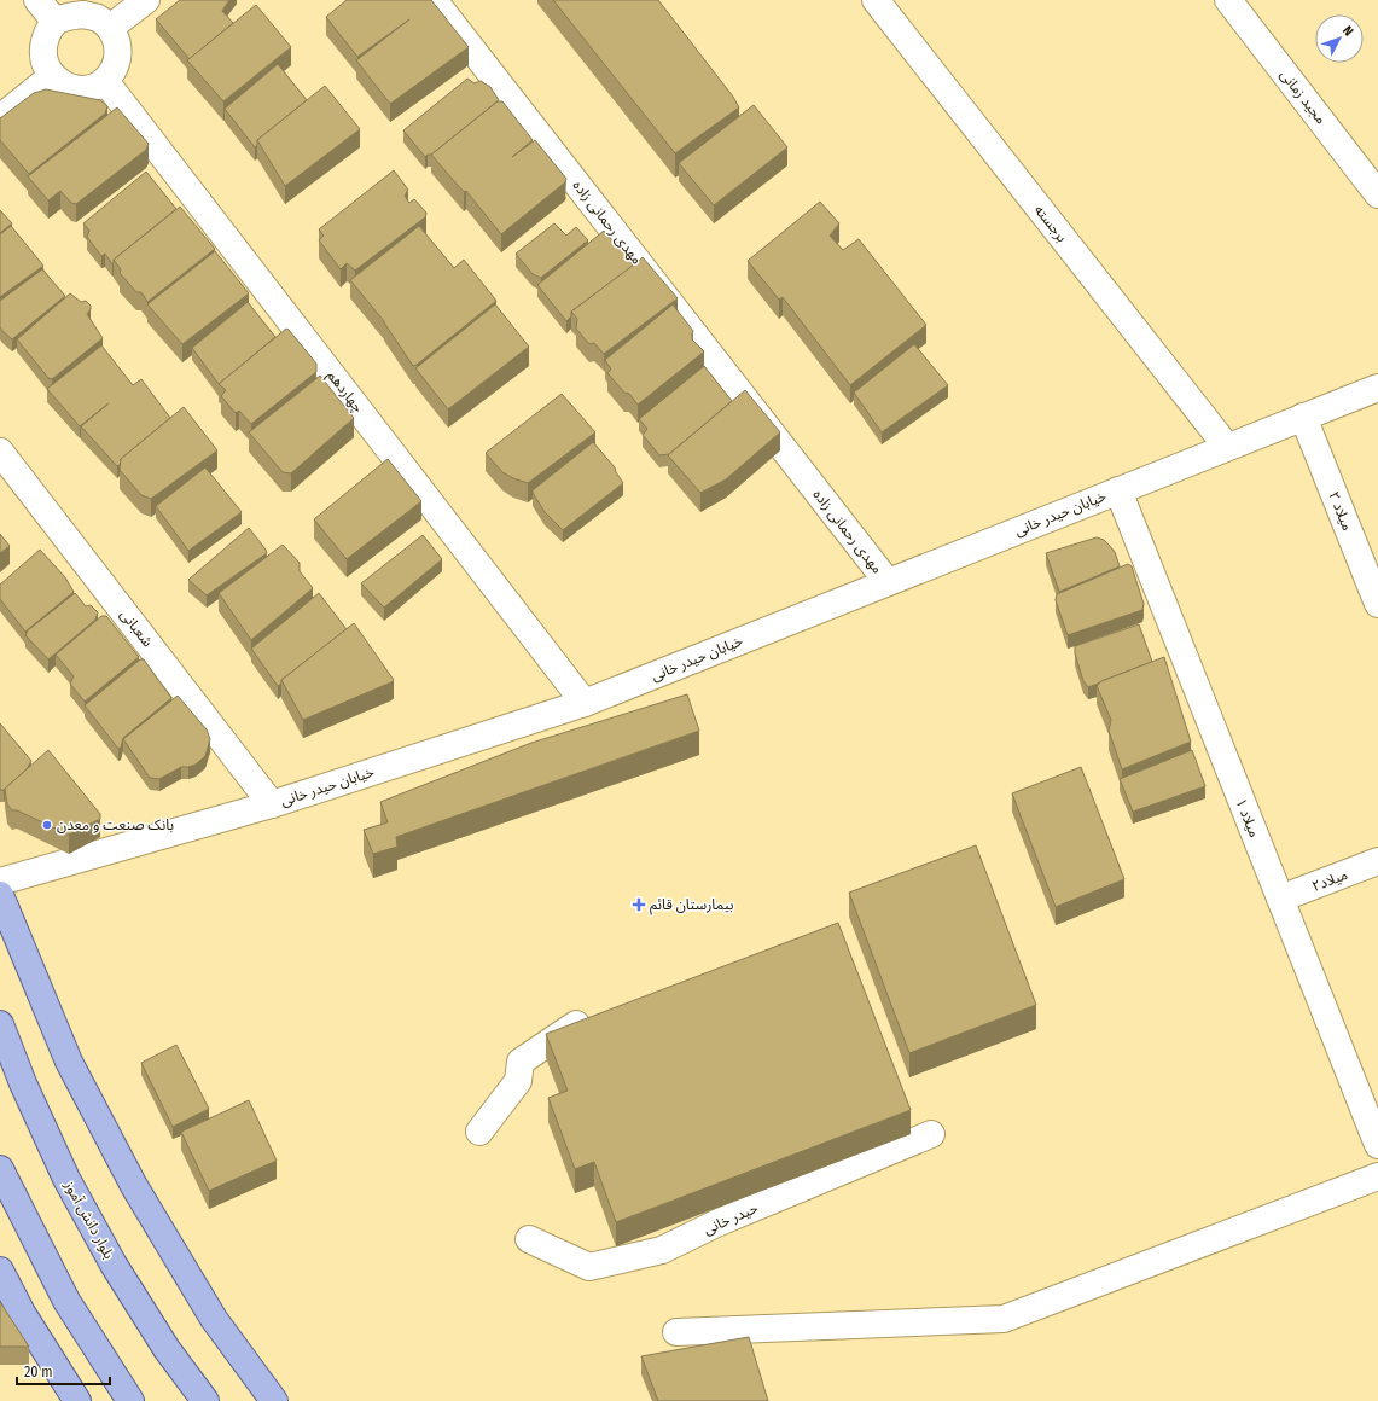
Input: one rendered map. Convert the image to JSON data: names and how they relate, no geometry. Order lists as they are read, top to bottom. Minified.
{"streets":{"main road":["بلوار دانش آموز"],"street":["مجید زمانی","مهدی رحمانی زاده","برجسته","چهاردهم","میلاد ۲","خیابان حیدر خانی","شعبانی","میلاد ۱","میلاد۲","حیدر خانی"]},"crossings":[["مهدی رحمانی زاده","خیابان حیدر خانی"],["برجسته","خیابان حیدر خانی"],["چهاردهم","خیابان حیدر خانی"],["میلاد ۲","خیابان حیدر خانی"],["خیابان حیدر خانی","شعبانی"],["خیابان حیدر خانی","میلاد ۱"],["میلاد ۱","میلاد۲"]],"places":{"other":["بانک صنعت و معدن"],"health":["بیمارستان قائم"]},"scale_bar":"20 m","north":"top right"}
